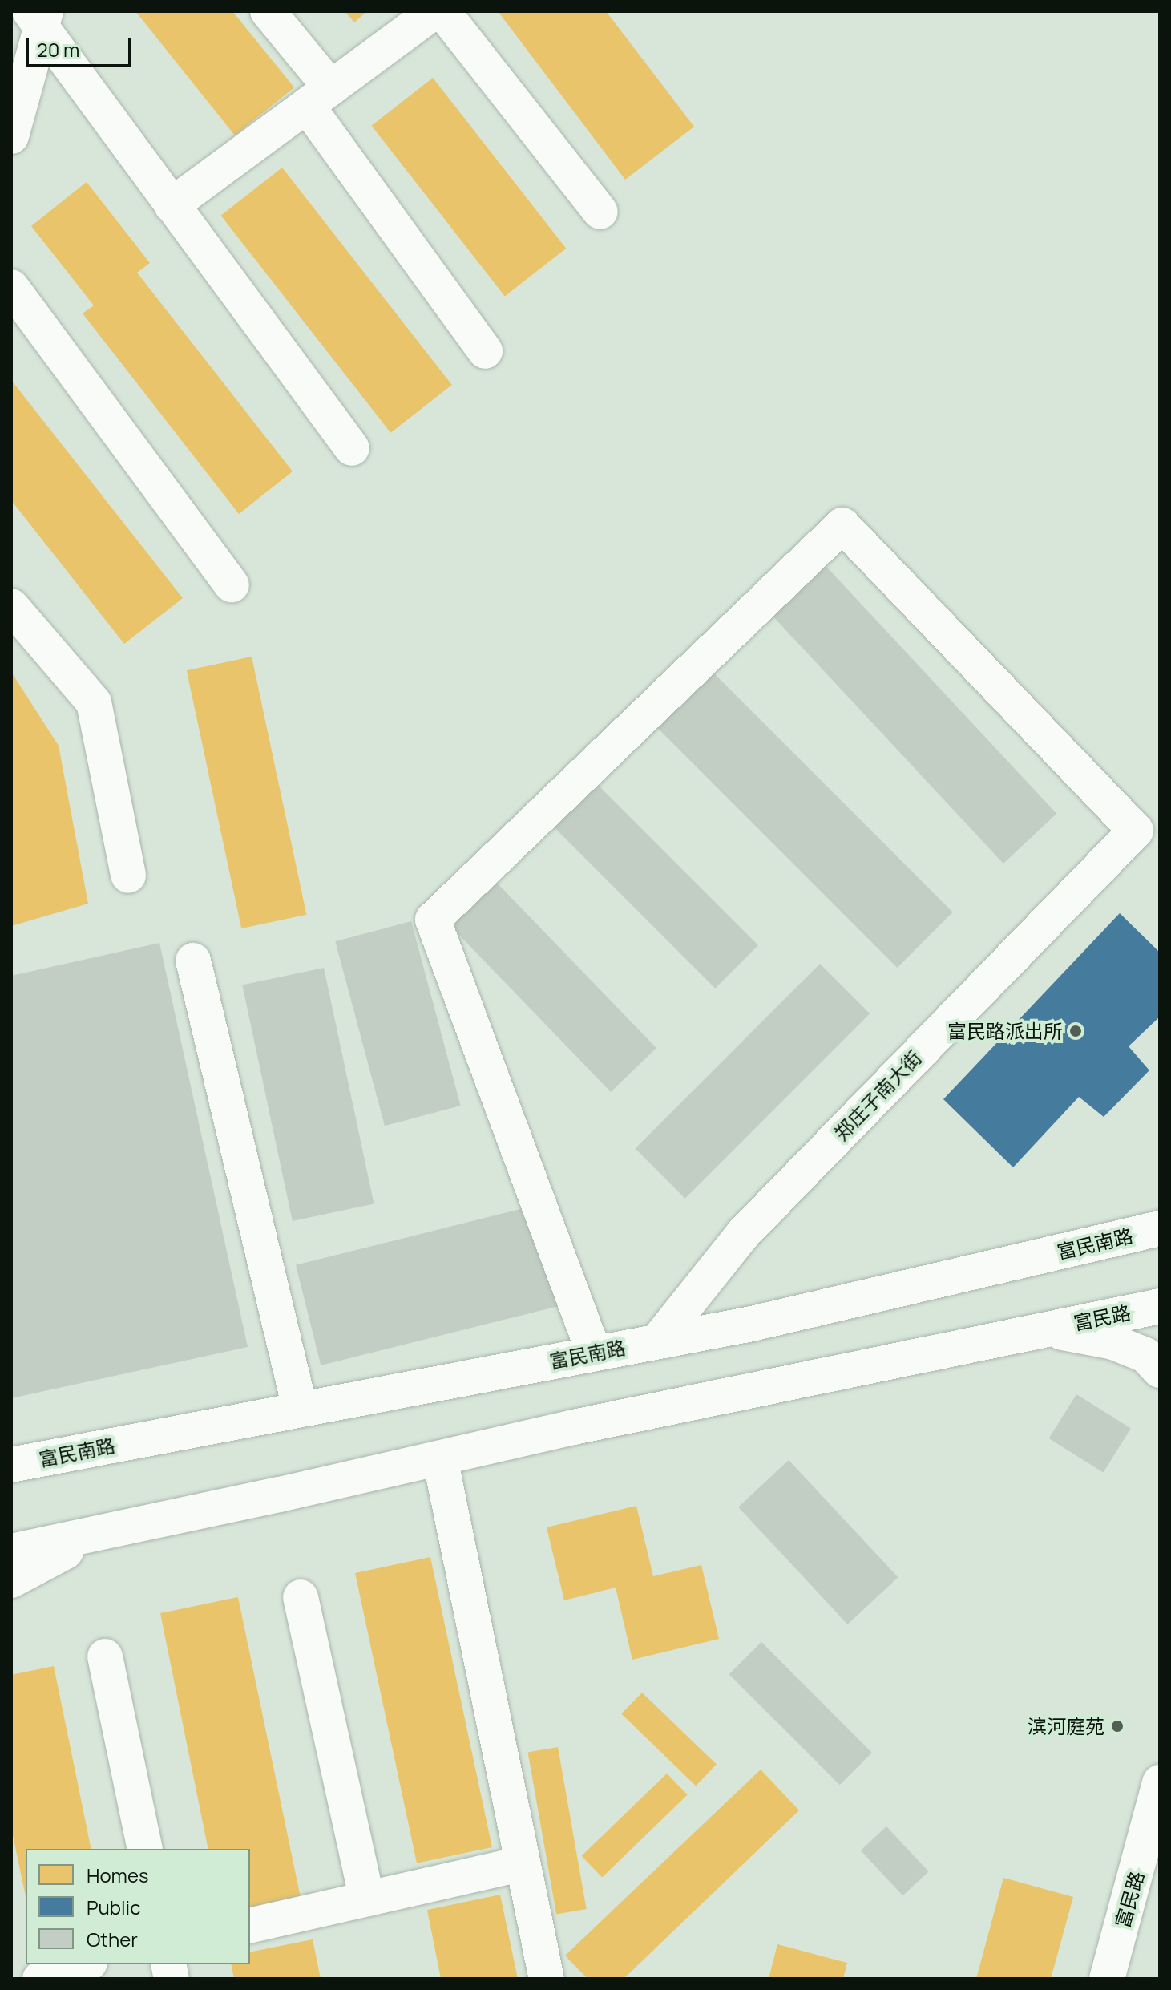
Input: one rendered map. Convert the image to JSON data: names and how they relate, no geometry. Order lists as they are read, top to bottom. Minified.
{"streets":{"street":["郑庄子南大街","富民南路","富民路"]},"crossings":[["郑庄子南大街","富民南路"]],"places":["富民路派出所","滨河庭苑"],"legend":["Homes","Public","Other"],"scale_bar":"20 m"}
